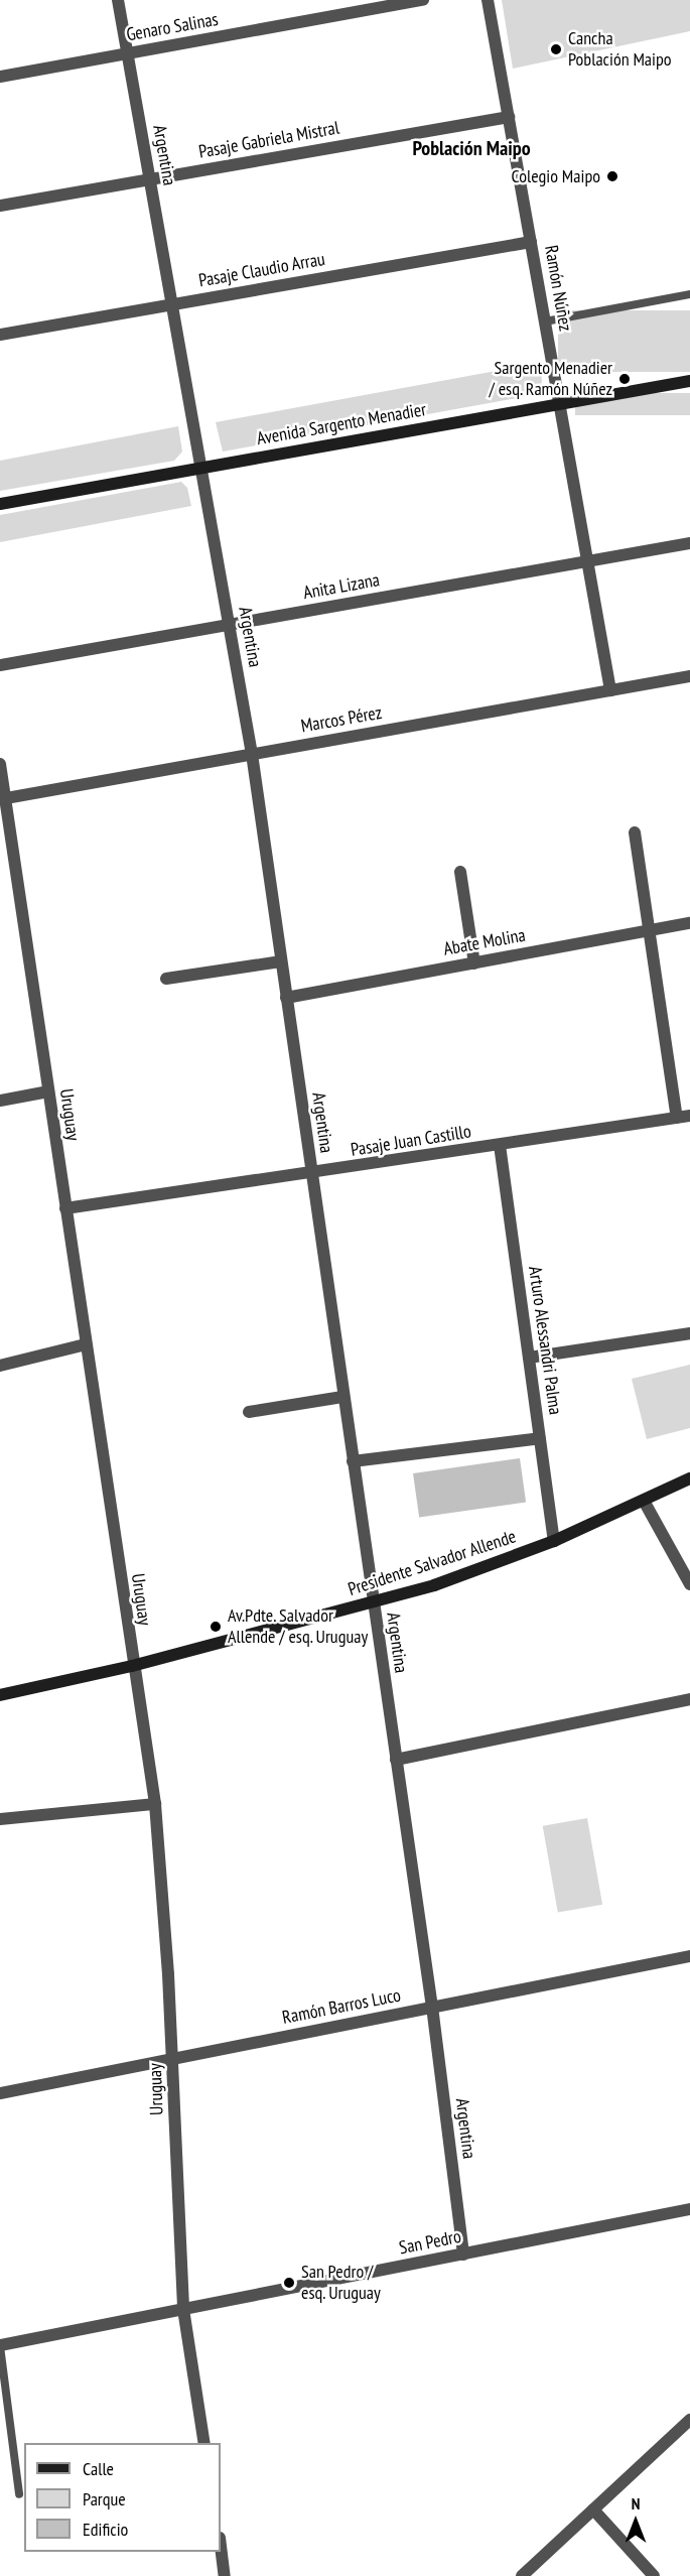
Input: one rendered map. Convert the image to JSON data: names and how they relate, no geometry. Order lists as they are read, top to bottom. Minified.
{"streets":{"main road":["Avenida Sargento Menadier","Presidente Salvador Allende"],"street":["Genaro Salinas","Pasaje Gabriela Mistral","Argentina","Pasaje Claudio Arrau","Ramón Núñez","Anita Lizana","Marcos Pérez","Abate Molina","Uruguay","Pasaje Juan Castillo","Arturo Alessandri Palma","Ramón Barros Luco","San Pedro"]},"crossings":[["Genaro Salinas","Argentina"],["Pasaje Gabriela Mistral","Argentina"],["Pasaje Gabriela Mistral","Ramón Núñez"],["Argentina","Pasaje Claudio Arrau"],["Argentina","Avenida Sargento Menadier"],["Argentina","Anita Lizana"],["Argentina","Marcos Pérez"],["Argentina","Abate Molina"],["Argentina","Pasaje Juan Castillo"],["Argentina","Presidente Salvador Allende"],["Argentina","Ramón Barros Luco"],["Argentina","San Pedro"],["Pasaje Claudio Arrau","Ramón Núñez"],["Ramón Núñez","Avenida Sargento Menadier"],["Ramón Núñez","Anita Lizana"],["Ramón Núñez","Marcos Pérez"],["Marcos Pérez","Uruguay"],["Uruguay","Pasaje Juan Castillo"],["Uruguay","Presidente Salvador Allende"],["Uruguay","Ramón Barros Luco"],["Uruguay","San Pedro"],["Pasaje Juan Castillo","Arturo Alessandri Palma"],["Arturo Alessandri Palma","Presidente Salvador Allende"]],"districts":["Población Maipo"],"places":["Cancha Población Maipo","Colegio Maipo","Sargento Menadier / esq. Ramón Núñez","Av.Pdte. Salvador Allende / esq. Uruguay","San Pedro / esq. Uruguay"],"legend":["Calle","Parque","Edificio"],"north":"top"}
